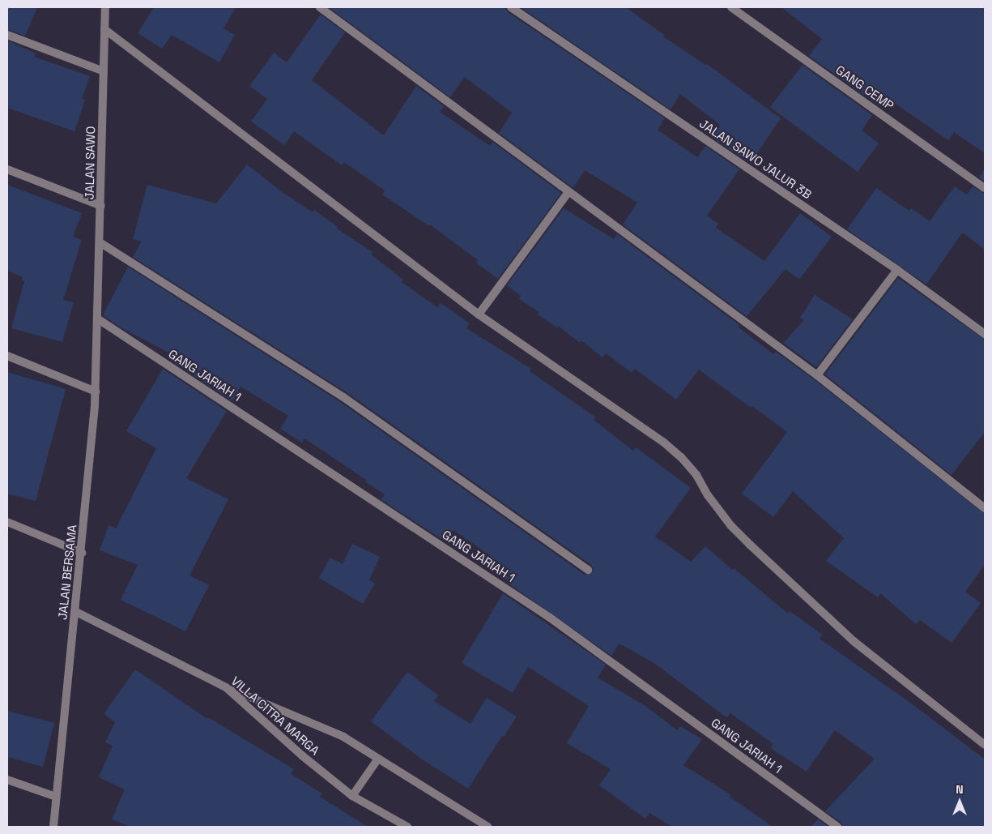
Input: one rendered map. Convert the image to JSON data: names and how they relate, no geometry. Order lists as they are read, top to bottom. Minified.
{"streets":{"street":["GANG CEMP","JALAN SAWO JALUR 3B","JALAN SAWO","GANG JARIAH 1","JALAN BERSAMA","VILLA CITRA MARGA"]},"crossings":[["JALAN SAWO","GANG JARIAH 1"],["JALAN SAWO","JALAN BERSAMA"],["GANG JARIAH 1","JALAN BERSAMA"],["JALAN BERSAMA","VILLA CITRA MARGA"]],"north":"top"}
